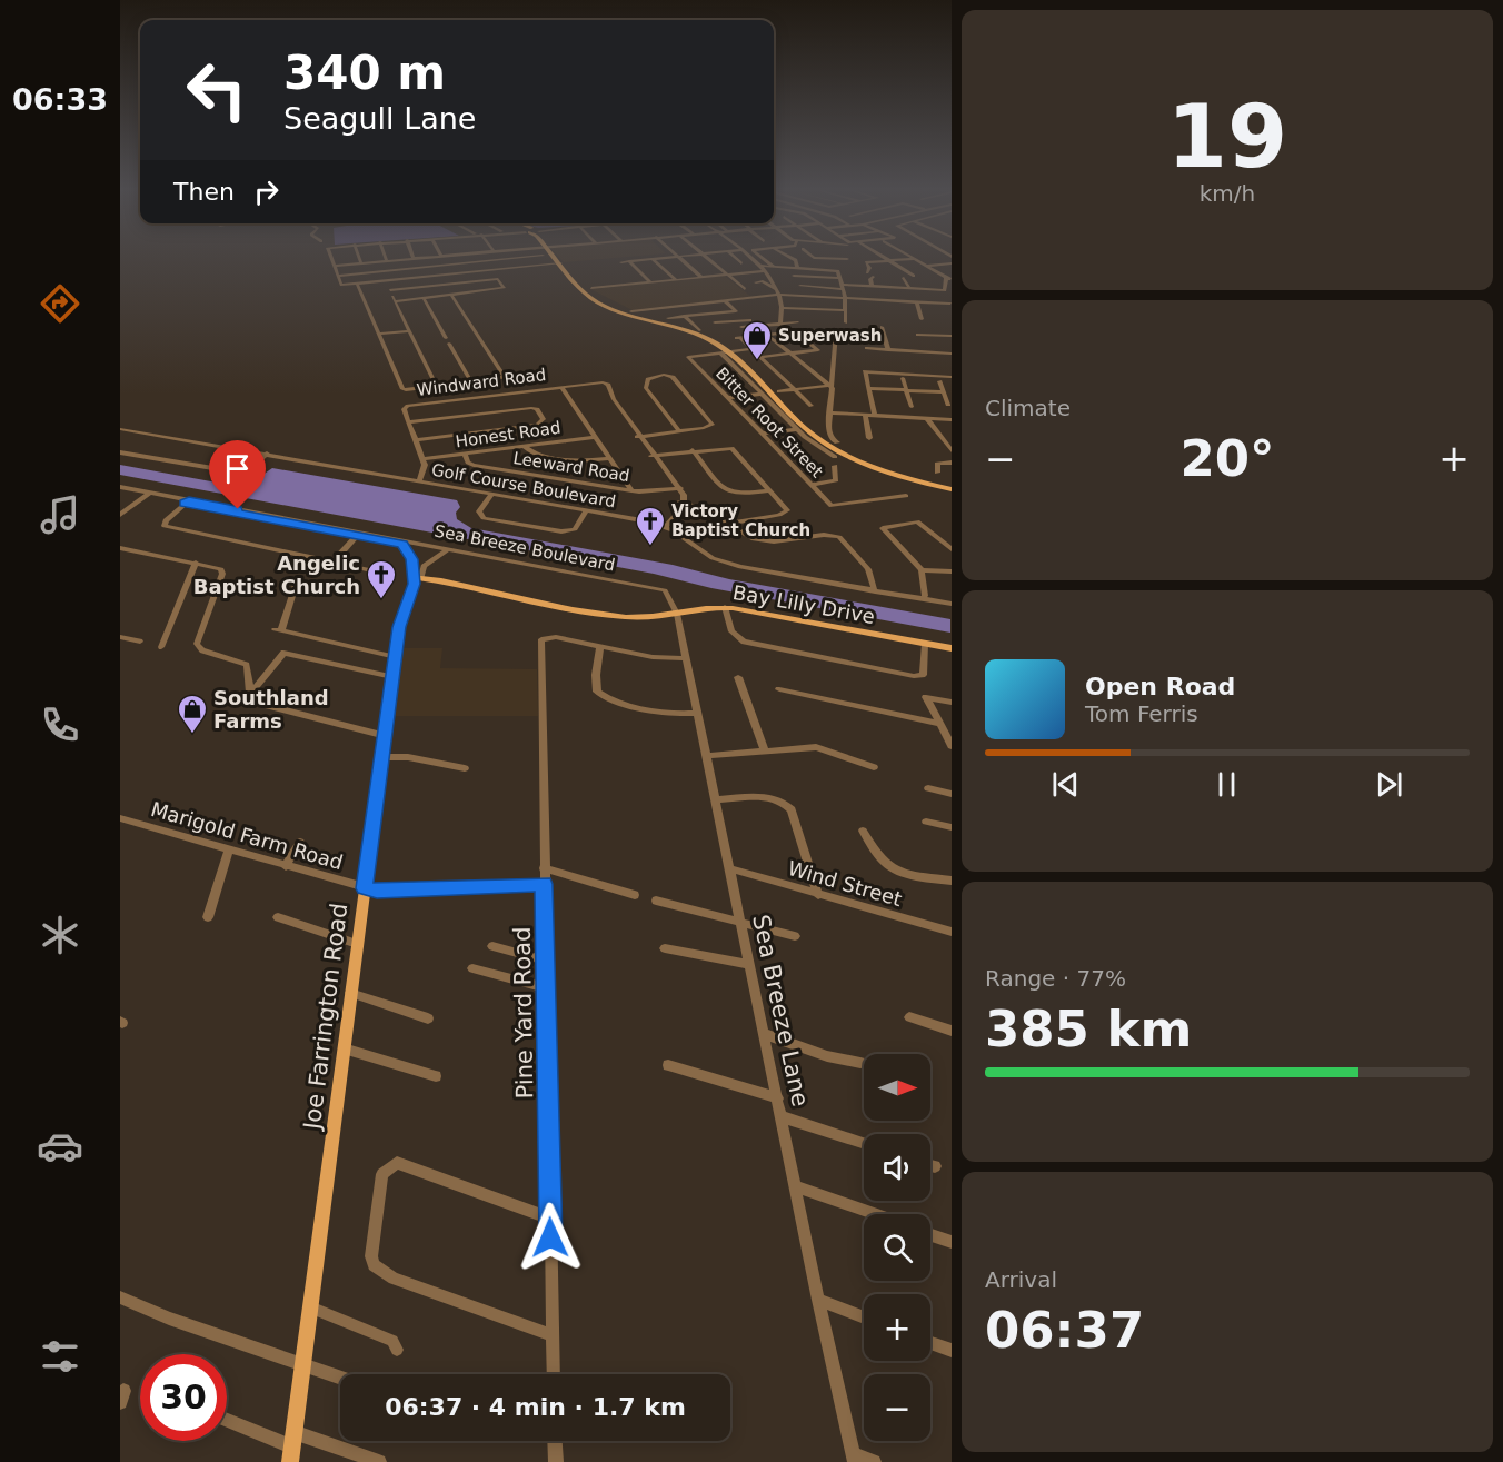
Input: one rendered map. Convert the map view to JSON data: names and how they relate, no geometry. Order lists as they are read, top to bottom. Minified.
{"streets":{"main road":["Bay Lilly Drive","Joe Farrington Road"],"street":["Windward Road","Bitter Root Street","Honest Road","Leeward Road","Golf Course Boulevard","Sea Breeze Boulevard","Marigold Farm Road","Wind Street","Sea Breeze Lane","Pine Yard Road"]},"crossings":[["Windward Road","Honest Road"],["Windward Road","Golf Course Boulevard"],["Honest Road","Leeward Road"],["Sea Breeze Boulevard","Bay Lilly Drive"],["Sea Breeze Boulevard","Sea Breeze Lane"],["Sea Breeze Boulevard","Joe Farrington Road"],["Bay Lilly Drive","Sea Breeze Lane"],["Bay Lilly Drive","Joe Farrington Road"],["Marigold Farm Road","Pine Yard Road"],["Marigold Farm Road","Joe Farrington Road"],["Wind Street","Sea Breeze Lane"]],"places":{"shop":["Superwash","Southland Farms"],"church":["Victory Baptist Church","Angelic Baptist Church"]},"north":"right","page":{"tabs":"06:33","tile":[["19","km/h"],"Climate",["Range · 77%","385 km"],["Arrival","06:37"]],"turn":["340 m","Seagull Lane"],"then":"Then","heat":["−","20°","+"],"song":["Open Road","Tom Ferris"],"map_buttons":["+","−"],"limit":"30","trip":"06:37 · 4 min · 1.7 km"}}
